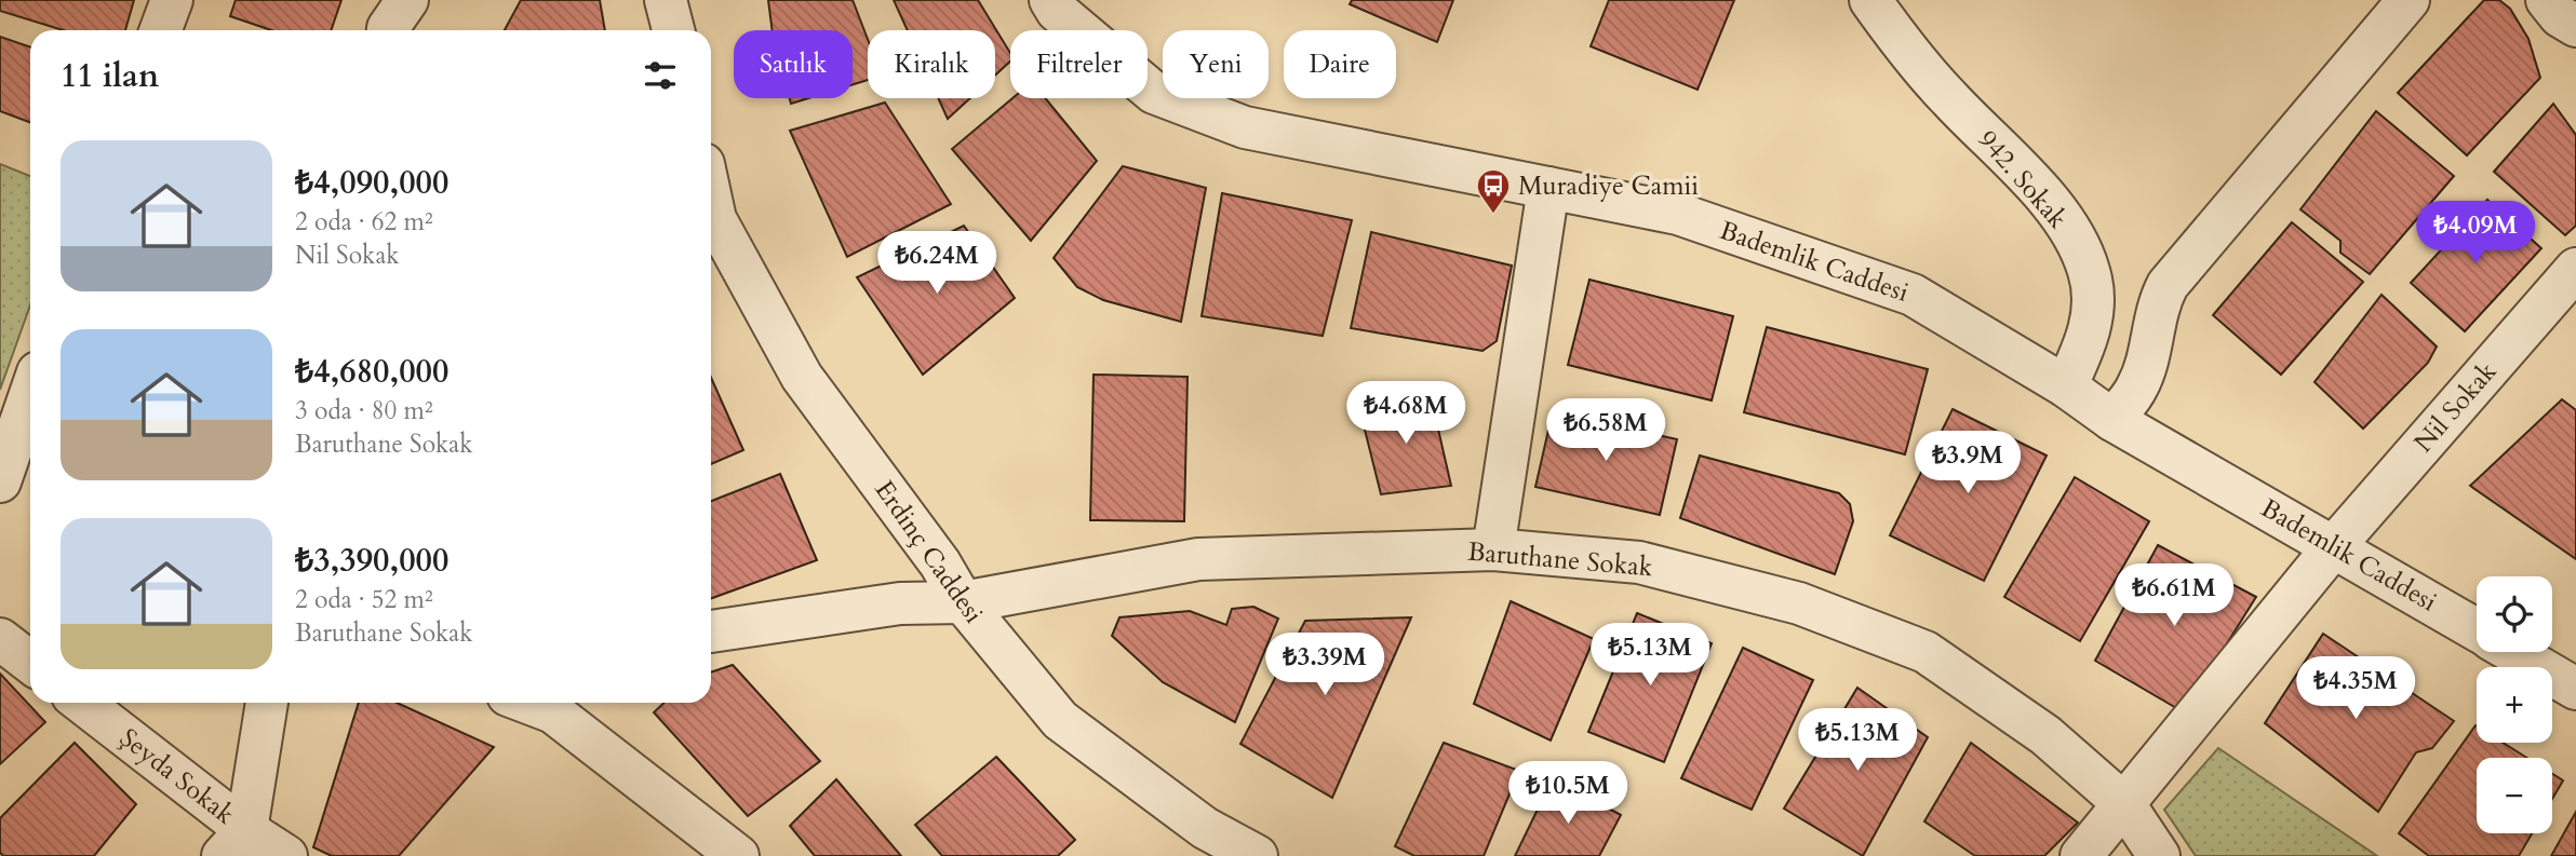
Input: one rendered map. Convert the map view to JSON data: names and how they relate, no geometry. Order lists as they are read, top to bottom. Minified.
{"streets":{"street":["942. Sokak","Bademlik Caddesi","Nil Sokak","Erdinç Caddesi","Baruthane Sokak","Şeyda Sokak"]},"crossings":[["942. Sokak","Bademlik Caddesi"],["Bademlik Caddesi","Nil Sokak"],["Nil Sokak","Baruthane Sokak"],["Erdinç Caddesi","Baruthane Sokak"]],"places":{"bus stop":["Muradiye Camii"]},"page":{"chip":["Satılık","Kiralık","Filtreler","Yeni","Daire"],"heading":"11 ilan","list":[{"name":"₺4,090,000","note":"2 oda · 62 m² · Nil Sokak"},{"name":"₺4,680,000","note":"3 oda · 80 m² · Baruthane Sokak"},{"name":"₺3,390,000","note":"2 oda · 52 m² · Baruthane Sokak"}],"price":["₺4.09M","₺6.24M","₺4.68M","₺6.58M","₺3.9M","₺6.61M","₺5.13M","₺3.39M","₺4.35M","₺5.13M","₺10.5M"],"map_buttons":["+","−"]}}
